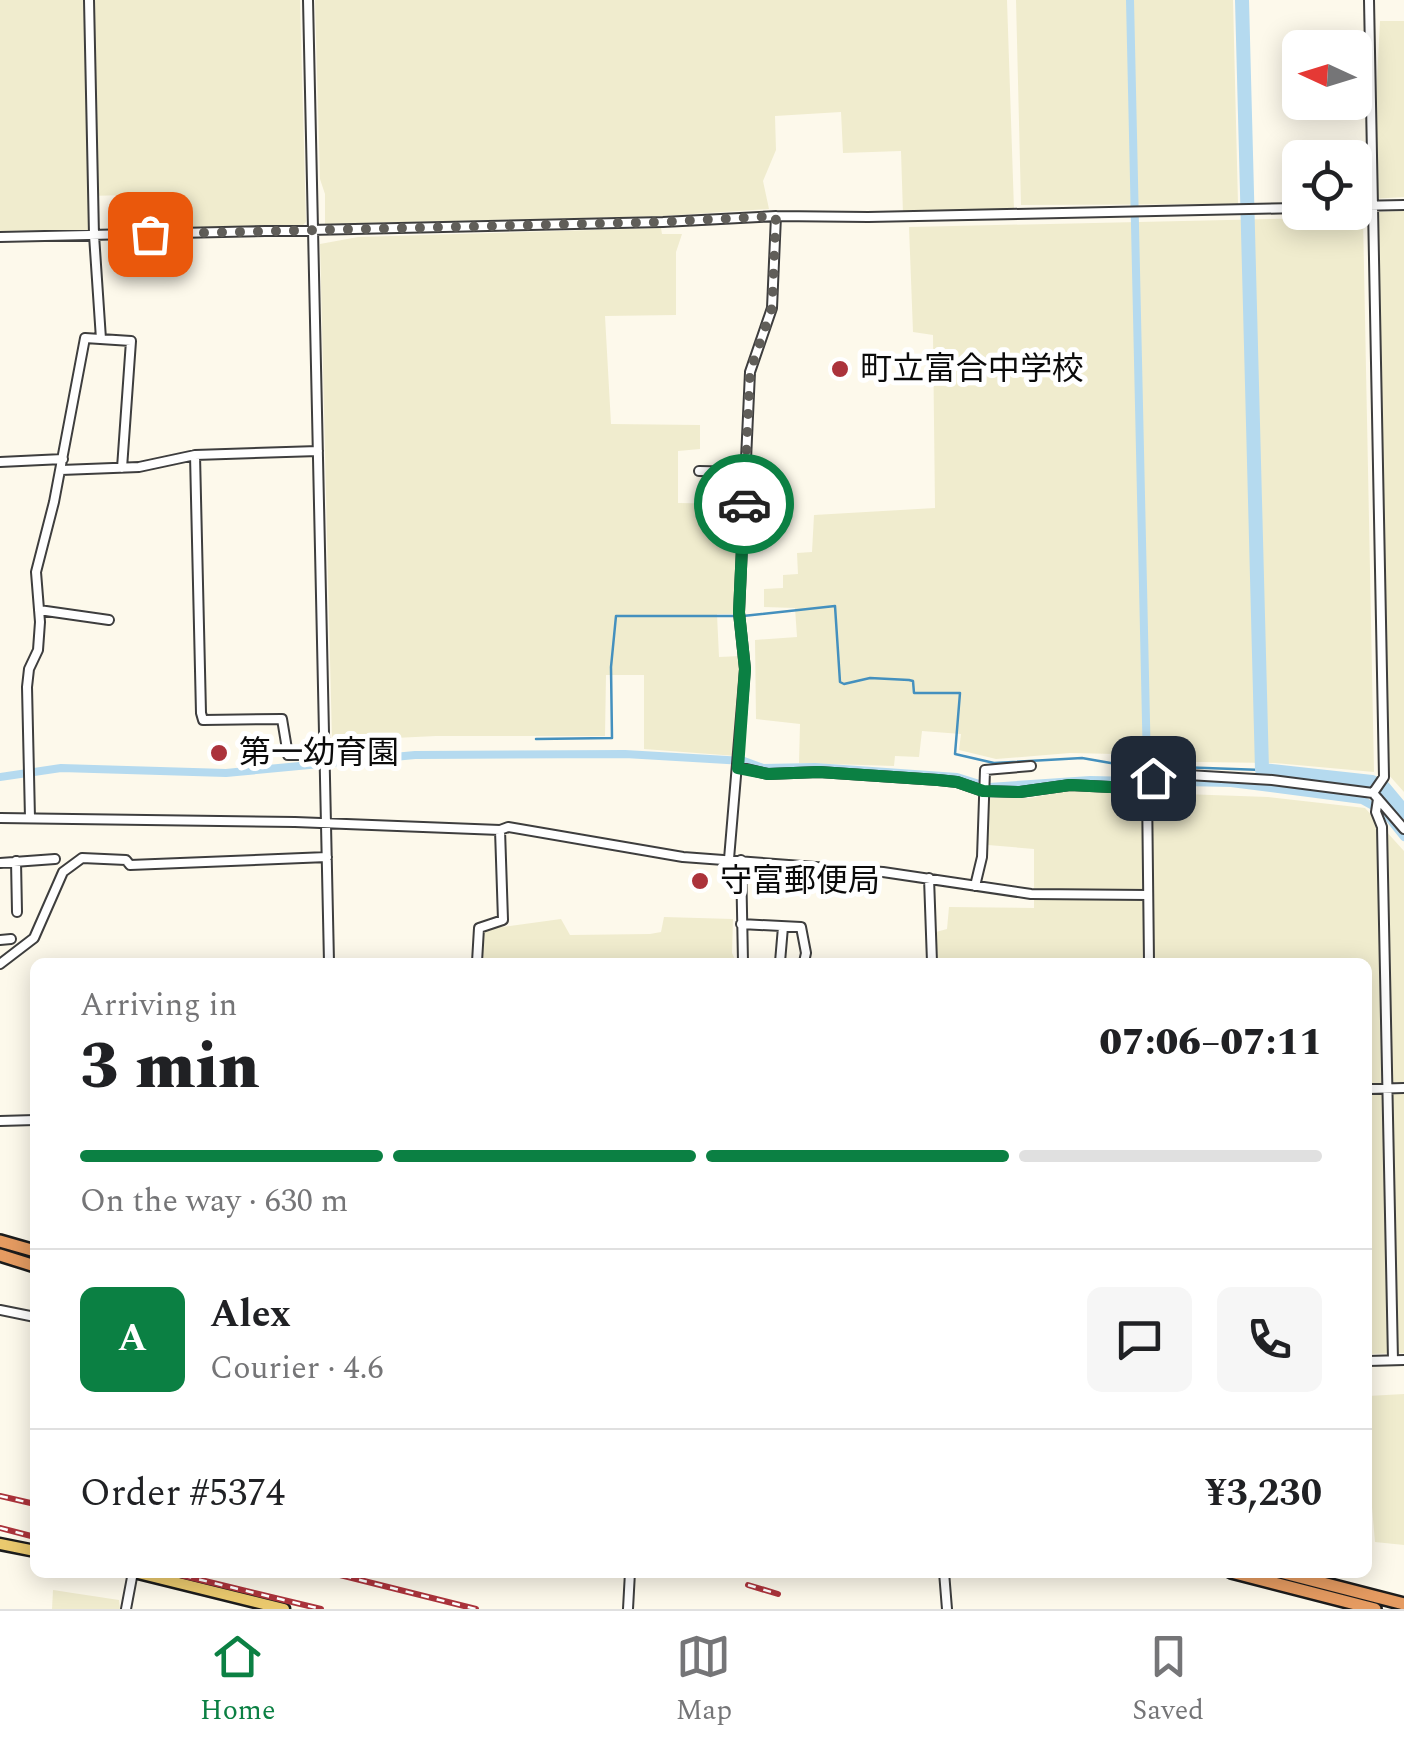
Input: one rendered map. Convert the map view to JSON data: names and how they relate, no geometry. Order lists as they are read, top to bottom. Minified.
{"places":["町立富合中学校","第一幼育園","守富郵便局"],"north":"left","page":{"heading":["3 min","Arriving in","07:06–07:11"],"panel":["Alex","Courier · 4.6","Order #5374","¥3,230"],"bar":"On the way · 630 m","round":"A","tabs":["Home","Map","Saved"]}}
